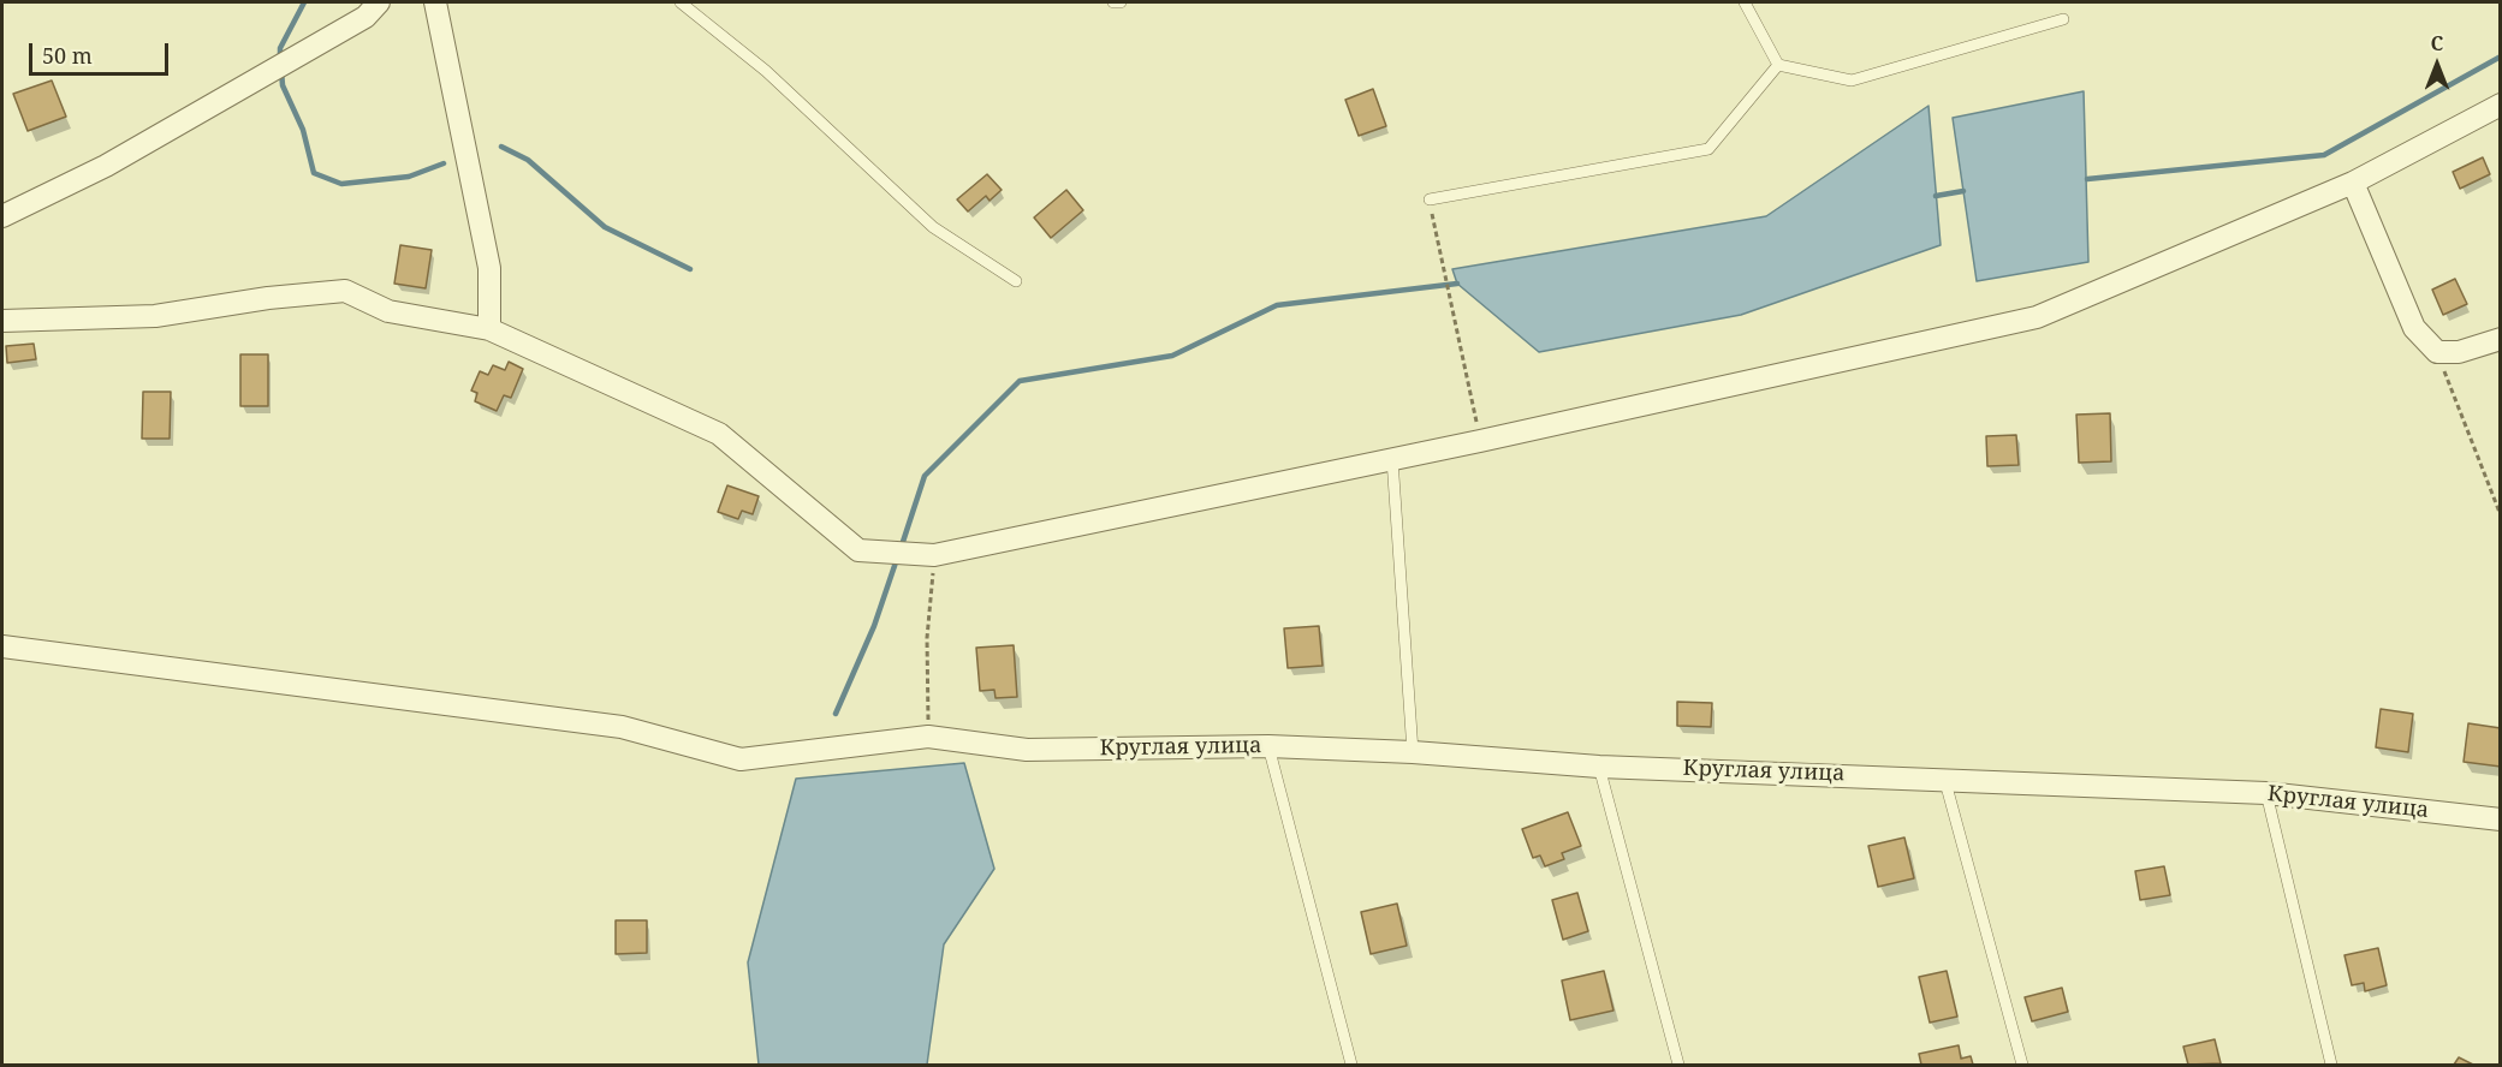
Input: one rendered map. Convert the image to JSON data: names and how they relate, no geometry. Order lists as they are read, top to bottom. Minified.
{"streets":{"street":["Круглая улица"]},"scale_bar":"50 m","north":"top"}
